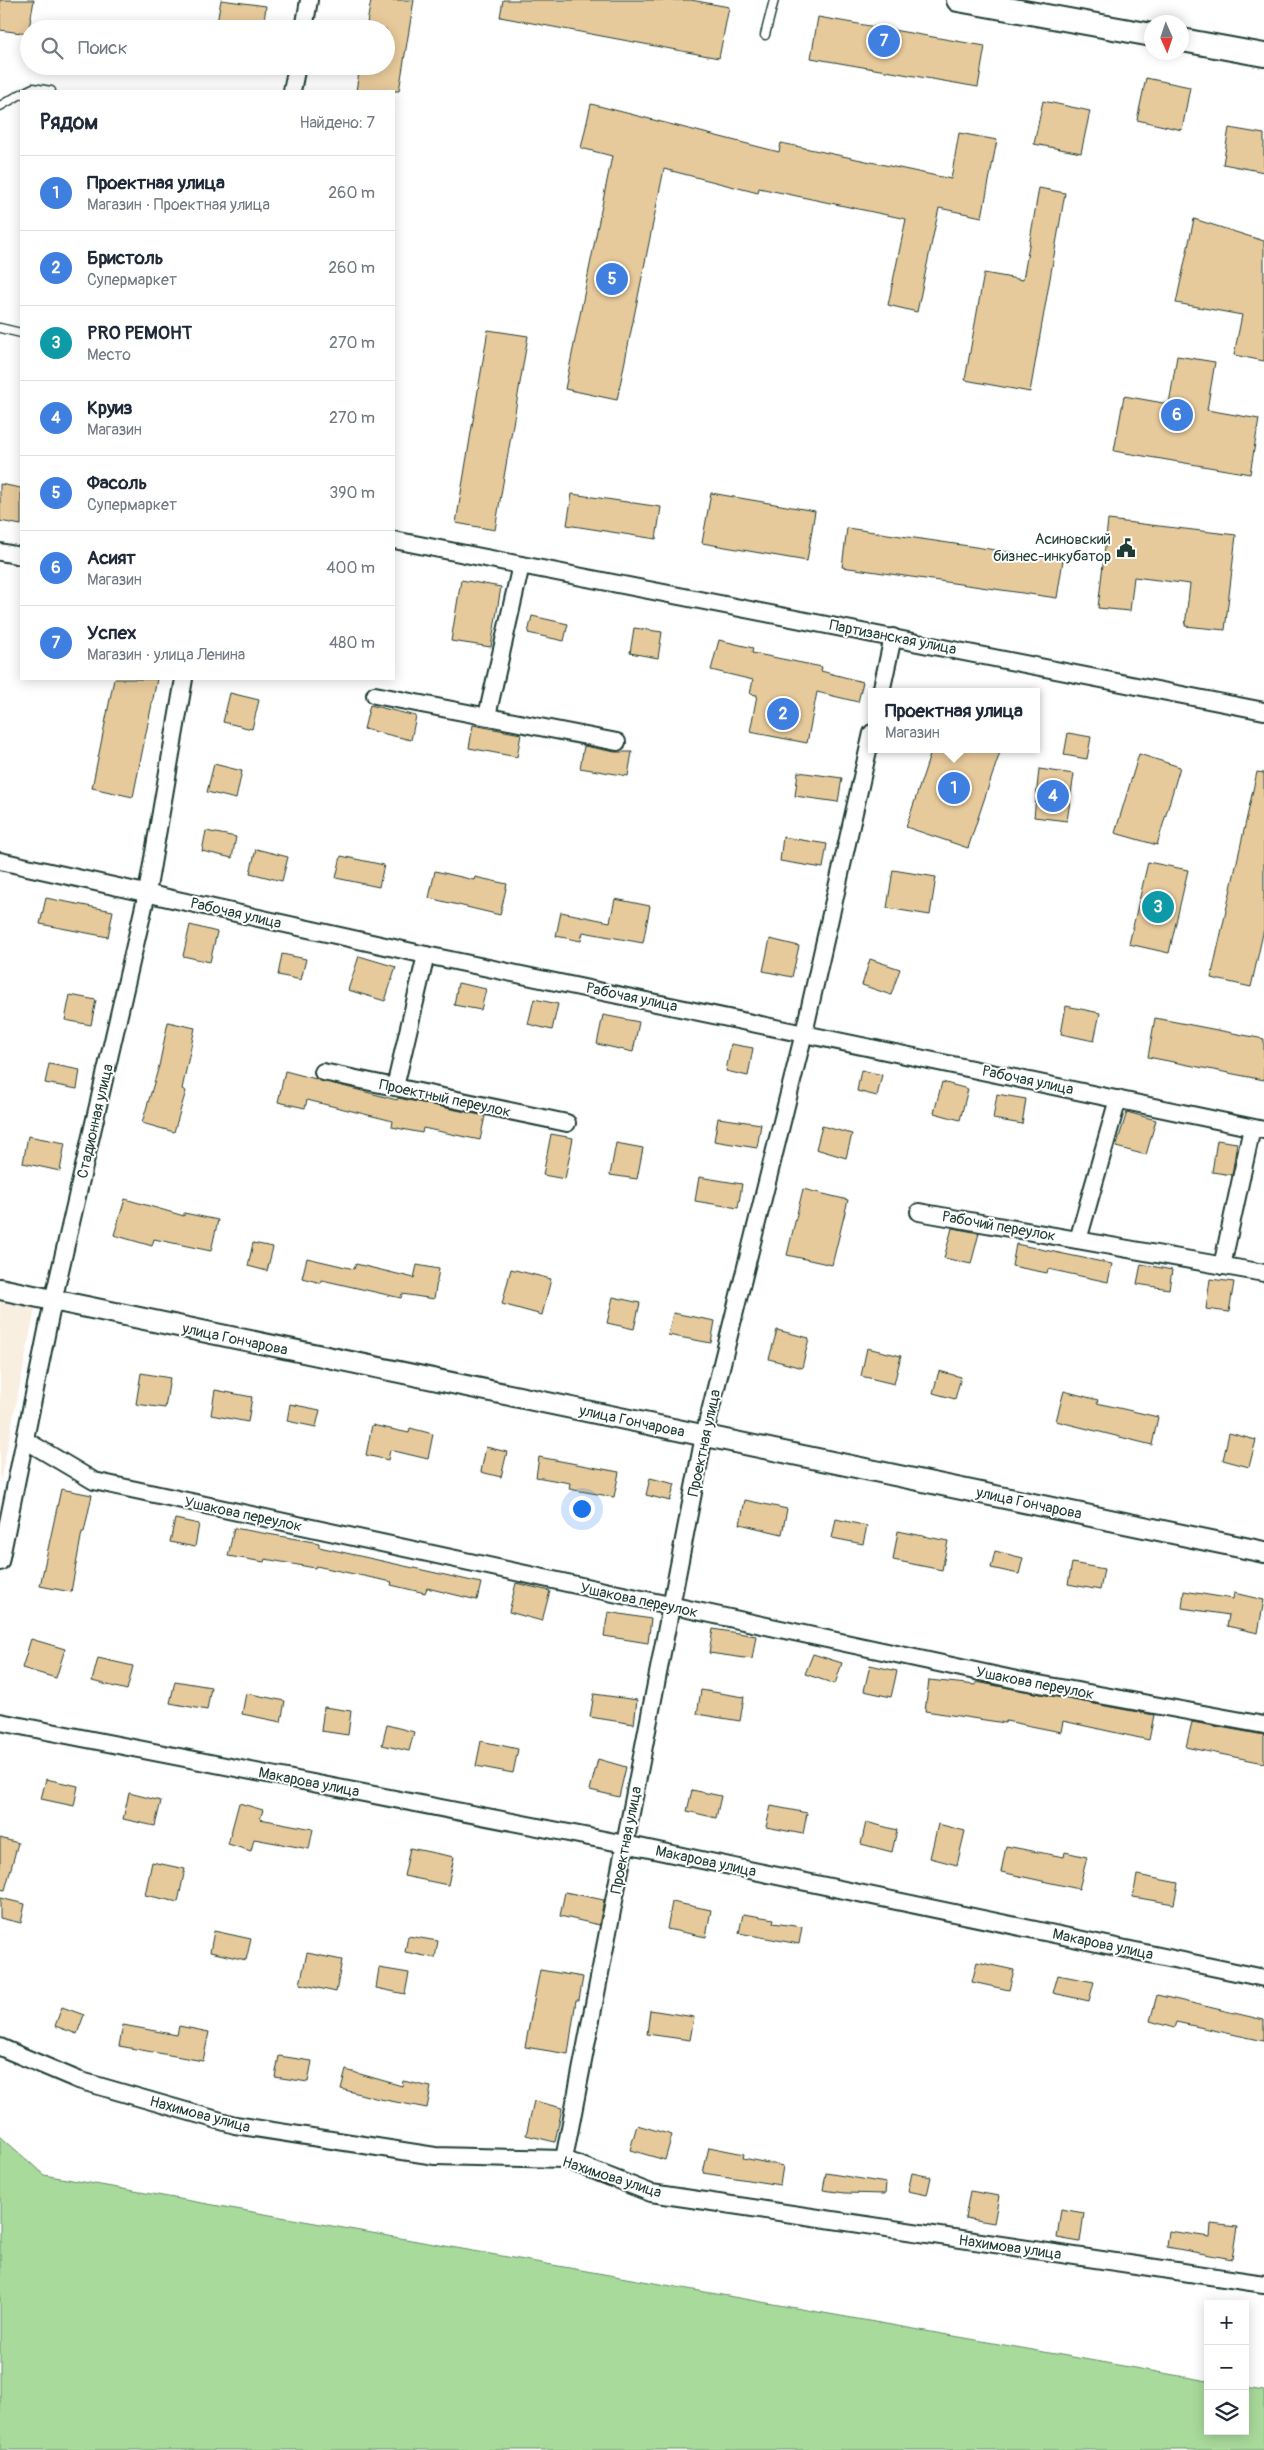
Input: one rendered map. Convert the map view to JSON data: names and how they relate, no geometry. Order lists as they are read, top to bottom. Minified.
{"streets":{"street":["Партизанская улица","Рабочая улица","Проектный переулок","Стадионная улица","Рабочий переулок","улица Гончарова","Проектная улица","Ушакова переулок","Макарова улица","Нахимова улица"]},"crossings":[["Рабочая улица","Стадионная улица"],["Рабочая улица","Проектная улица"],["Стадионная улица","улица Гончарова"],["Стадионная улица","Ушакова переулок"],["улица Гончарова","Проектная улица"],["Проектная улица","Ушакова переулок"],["Проектная улица","Макарова улица"],["Проектная улица","Нахимова улица"]],"places":{"public building":["Асиновский бизнес-инкубатор"]},"north":"bottom","page":{"search":"Поиск","pins":["7","5","6","2","1","4","3"],"heading":["Рядом","Найдено: 7"],"list":[{"mark":"1","name":"Проектная улица","note":"Магазин · Проектная улица","value":"260 m"},{"mark":"2","name":"Бристоль","note":"Супермаркет","value":"260 m"},{"mark":"3","name":"PRO РЕМОНТ","note":"Место","value":"270 m"},{"mark":"4","name":"Круиз","note":"Магазин","value":"270 m"},{"mark":"5","name":"Фасоль","note":"Супермаркет","value":"390 m"},{"mark":"6","name":"Асият","note":"Магазин","value":"400 m"},{"mark":"7","name":"Успех","note":"Магазин · улица Ленина","value":"480 m"}],"popup":["Проектная улица","Магазин"],"map_buttons":["+","−"]}}
